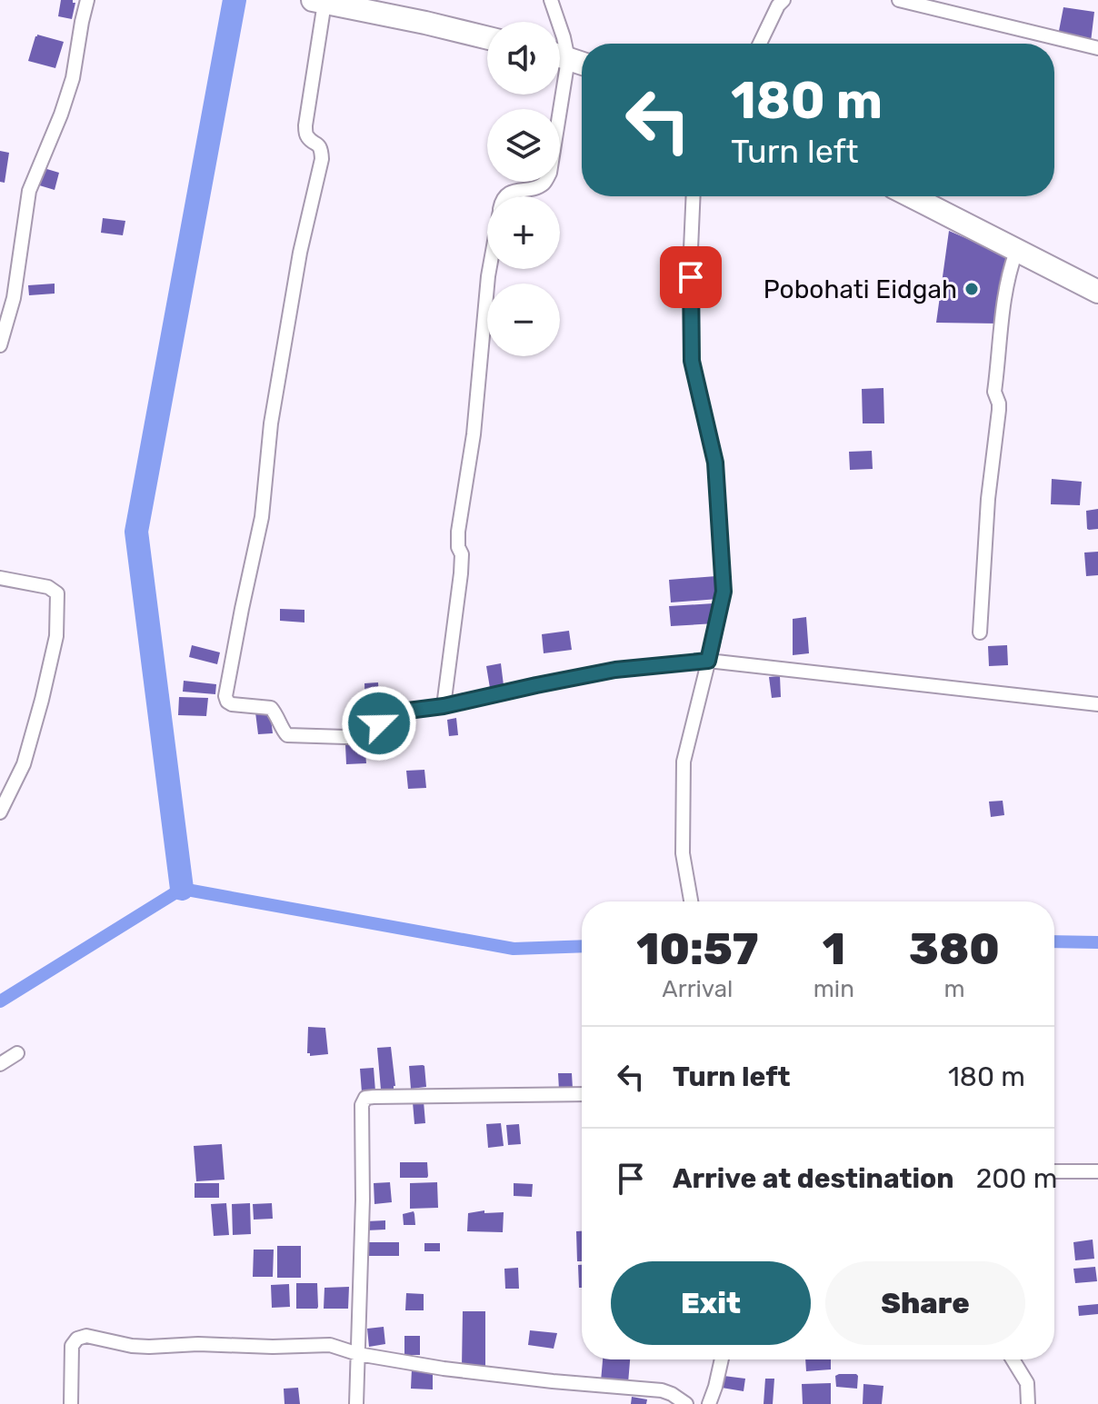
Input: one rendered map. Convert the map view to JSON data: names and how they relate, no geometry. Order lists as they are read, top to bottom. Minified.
{"places":["Pobohati Eidgah"],"page":{"map_buttons":["+","−"],"turn":["180 m","Turn left"],"eta":["10:57","Arrival","1","min","380","m"],"list":[{"name":"Turn left","value":"180 m"},{"name":"Arrive at destination","value":"200 m"}],"buttons":["Exit","Share"]}}
